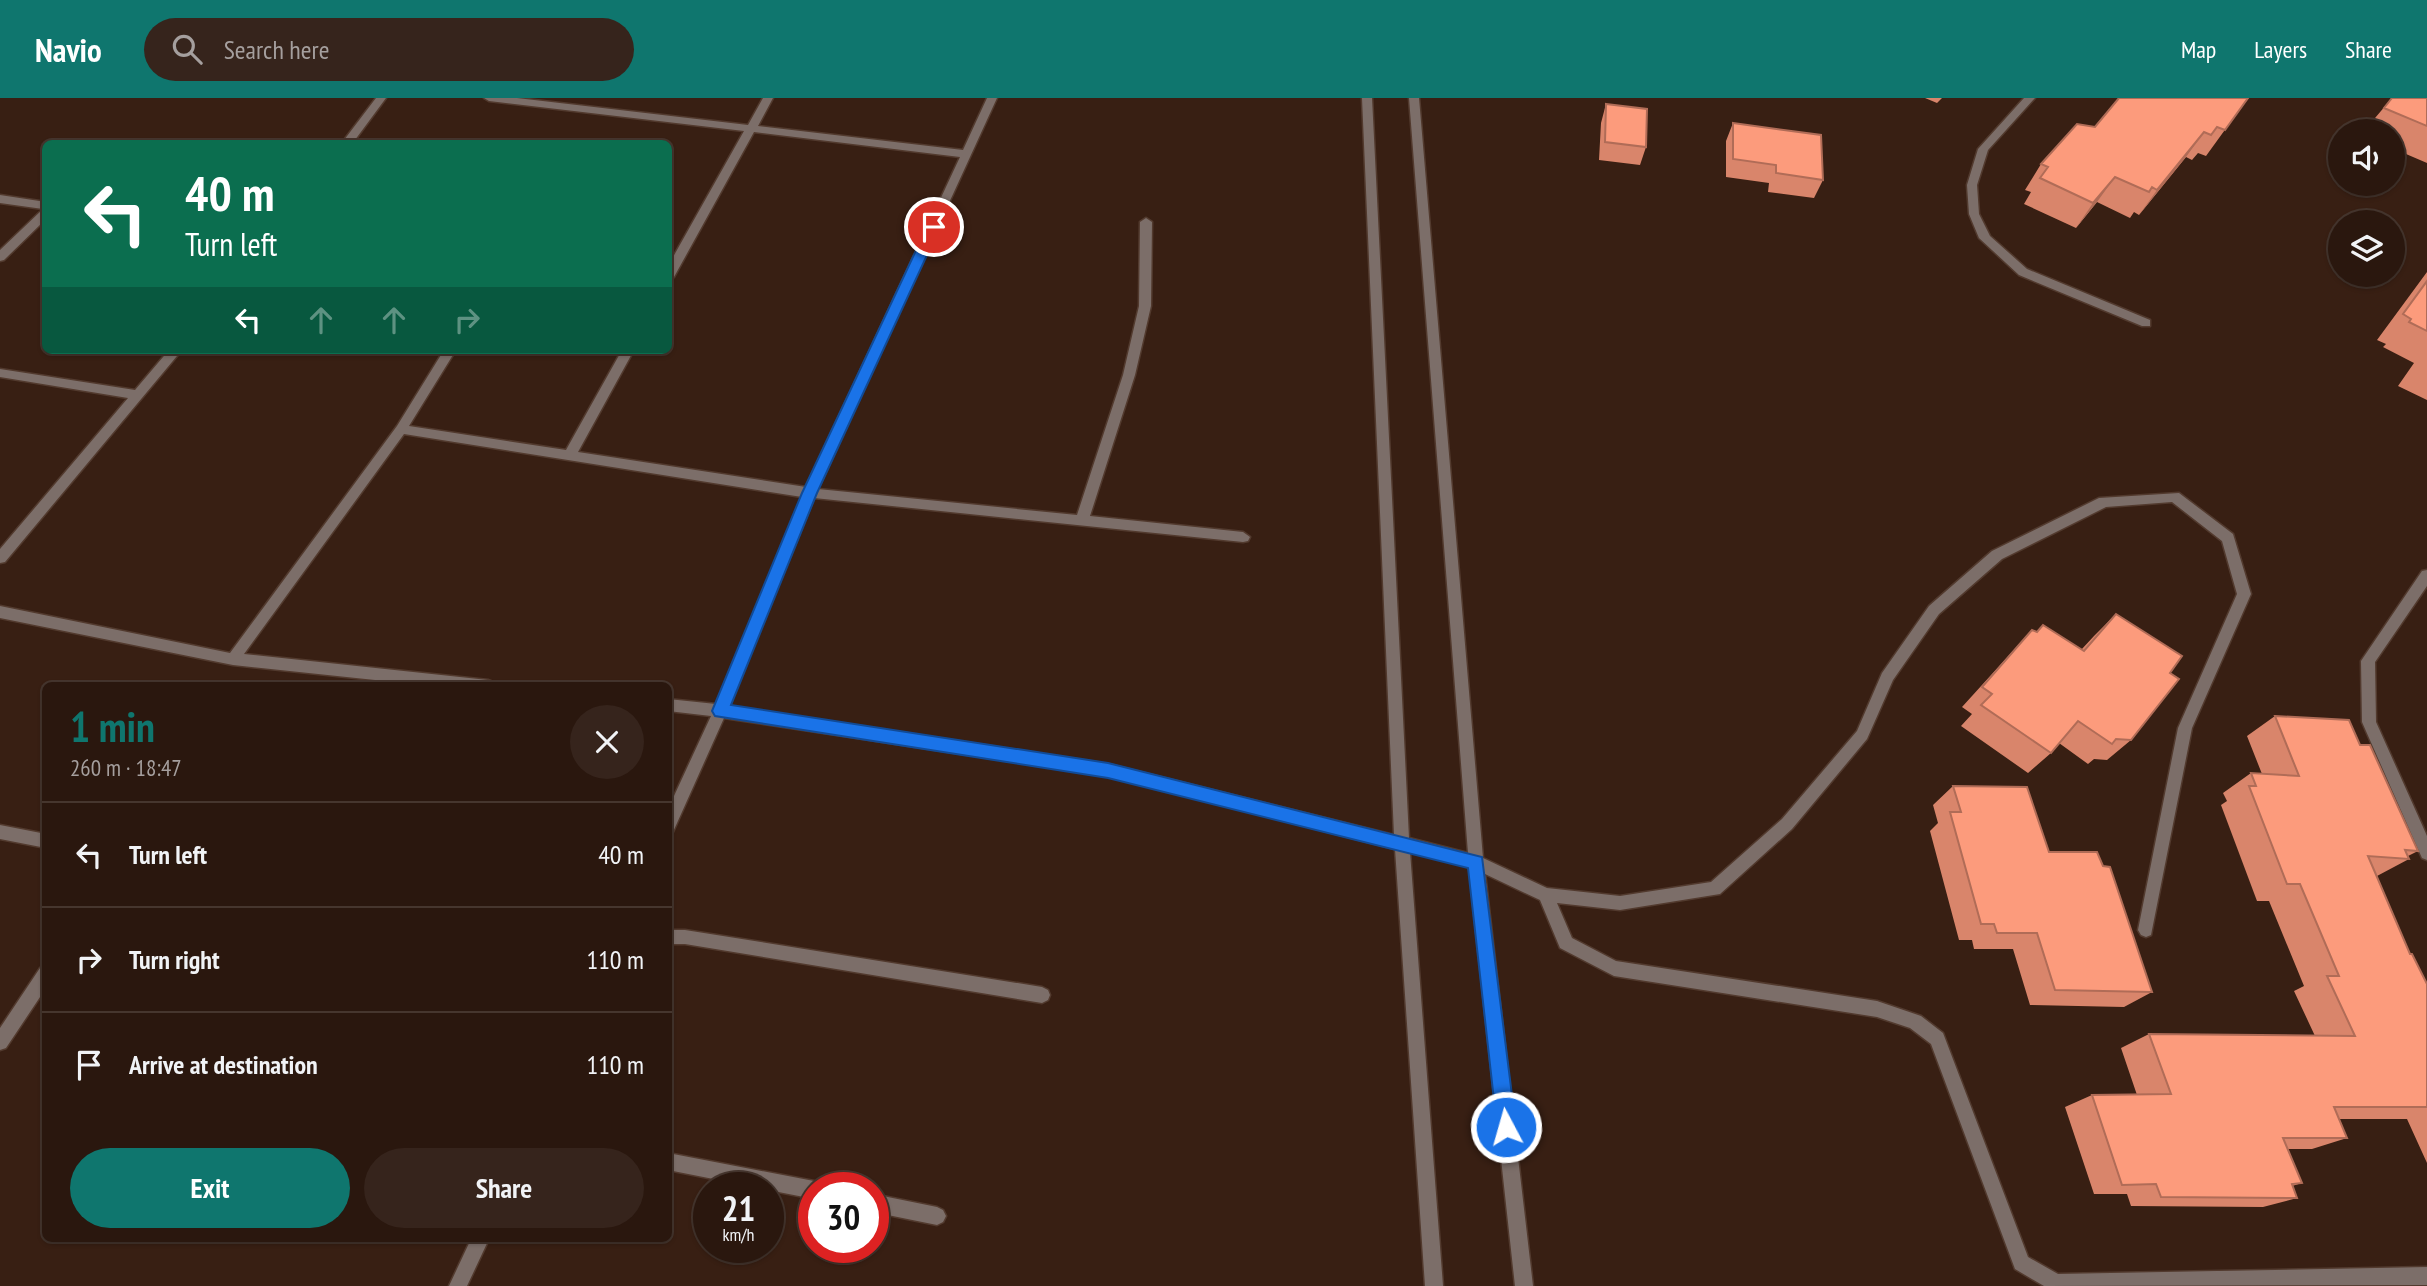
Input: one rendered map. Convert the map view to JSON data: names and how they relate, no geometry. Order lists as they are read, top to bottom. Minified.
{"page":{"header":"Navio","search":"Search here","nav":["Map","Layers","Share"],"turn":["40 m","Turn left"],"heading":["1 min","260 m · 18:47"],"list":[{"name":"Turn left","value":"40 m"},{"name":"Turn right","value":"110 m"},{"name":"Arrive at destination","value":"110 m"}],"buttons":["Exit","Share"],"speed":"21 km/h","limit":"30"}}
